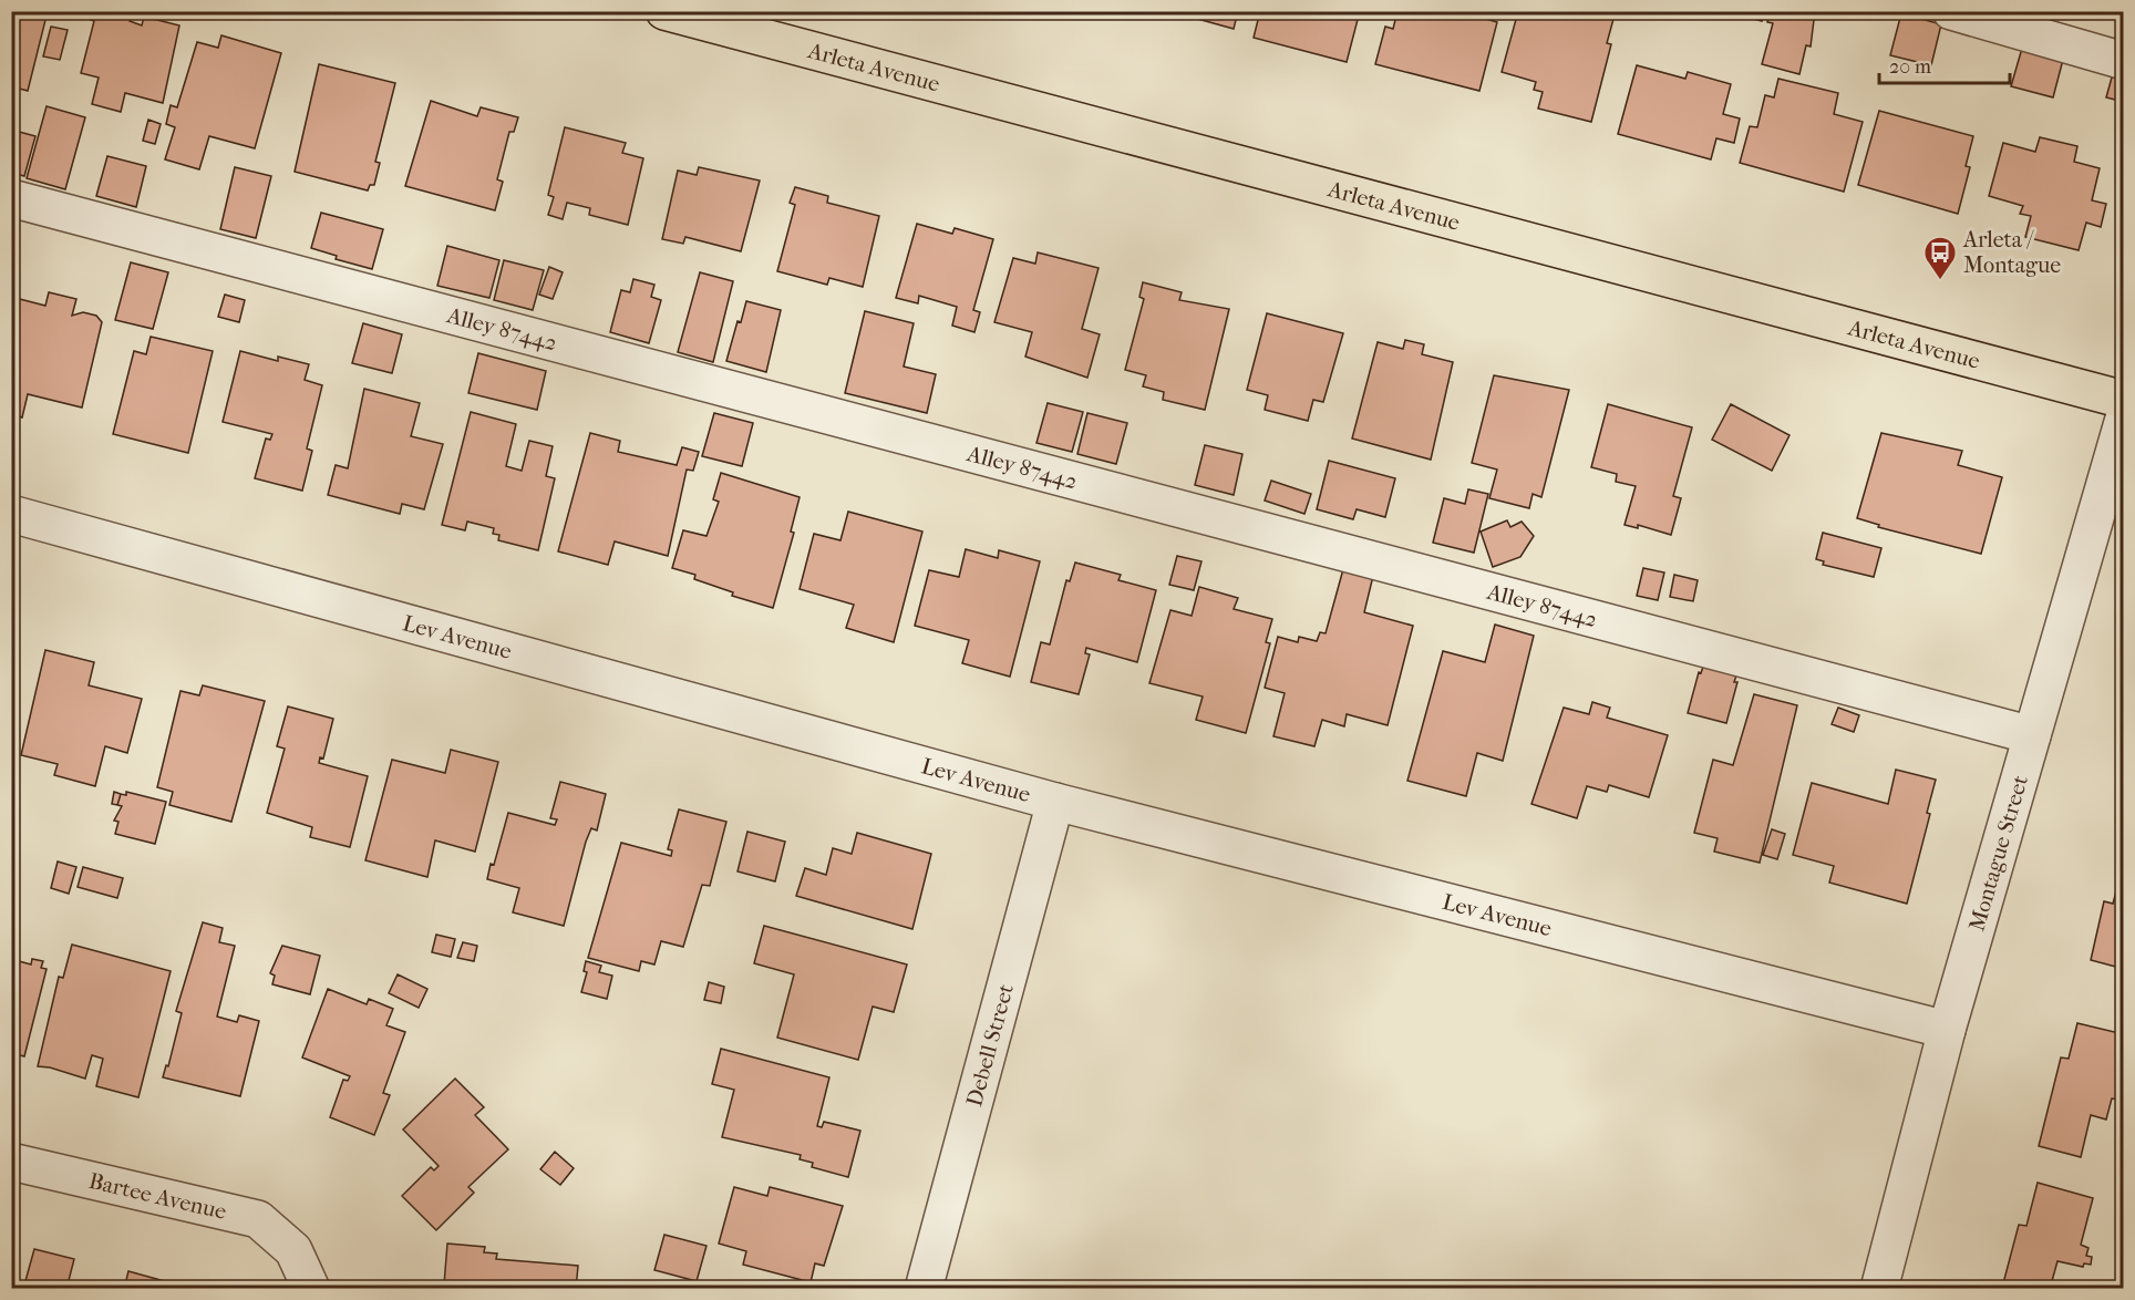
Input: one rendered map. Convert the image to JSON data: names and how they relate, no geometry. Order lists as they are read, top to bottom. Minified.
{"streets":{"main road":["Arleta Avenue"],"street":["Alley 87442","Lev Avenue","Montague Street","Debell Street","Bartee Avenue"]},"crossings":[["Alley 87442","Montague Street"],["Lev Avenue","Montague Street"],["Lev Avenue","Debell Street"]],"places":{"bus stop":["Arleta / Montague"]},"scale_bar":"20 m"}
